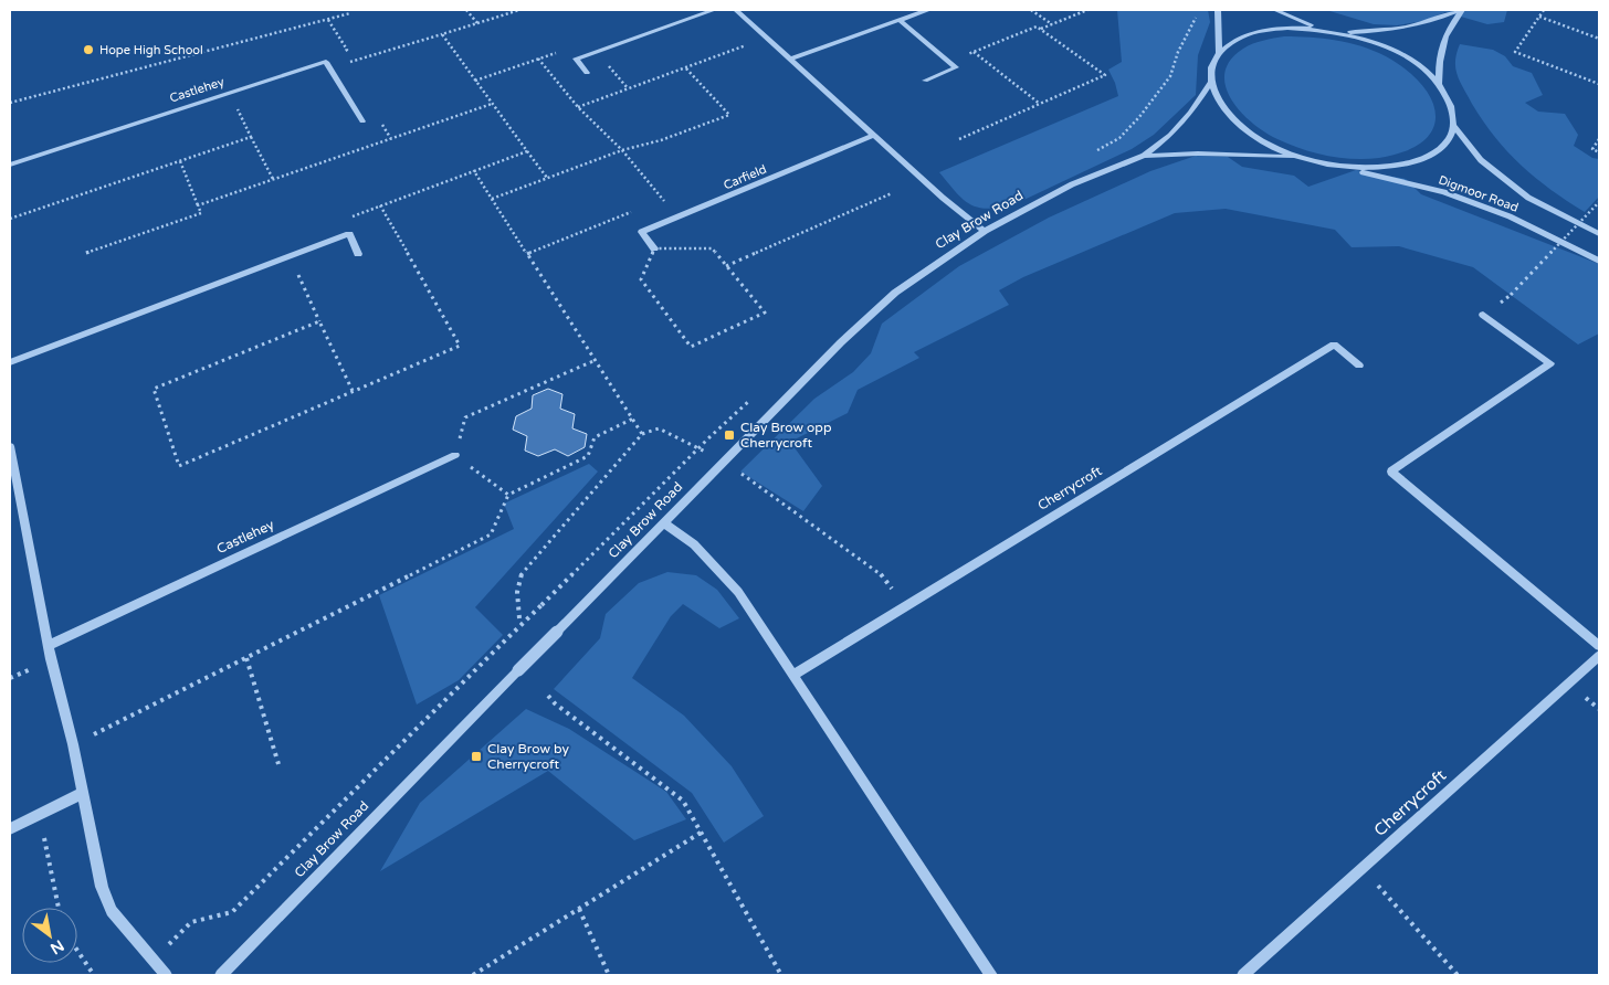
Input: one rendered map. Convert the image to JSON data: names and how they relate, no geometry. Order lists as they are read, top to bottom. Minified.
{"streets":{"street":["Castlehey","Carfield","Digmoor Road","Clay Brow Road","Cherrycroft"]},"places":{"other":["Hope High School"],"transit":["Clay Brow opp Cherrycroft","Clay Brow by Cherrycroft"]},"north":"bottom right"}
